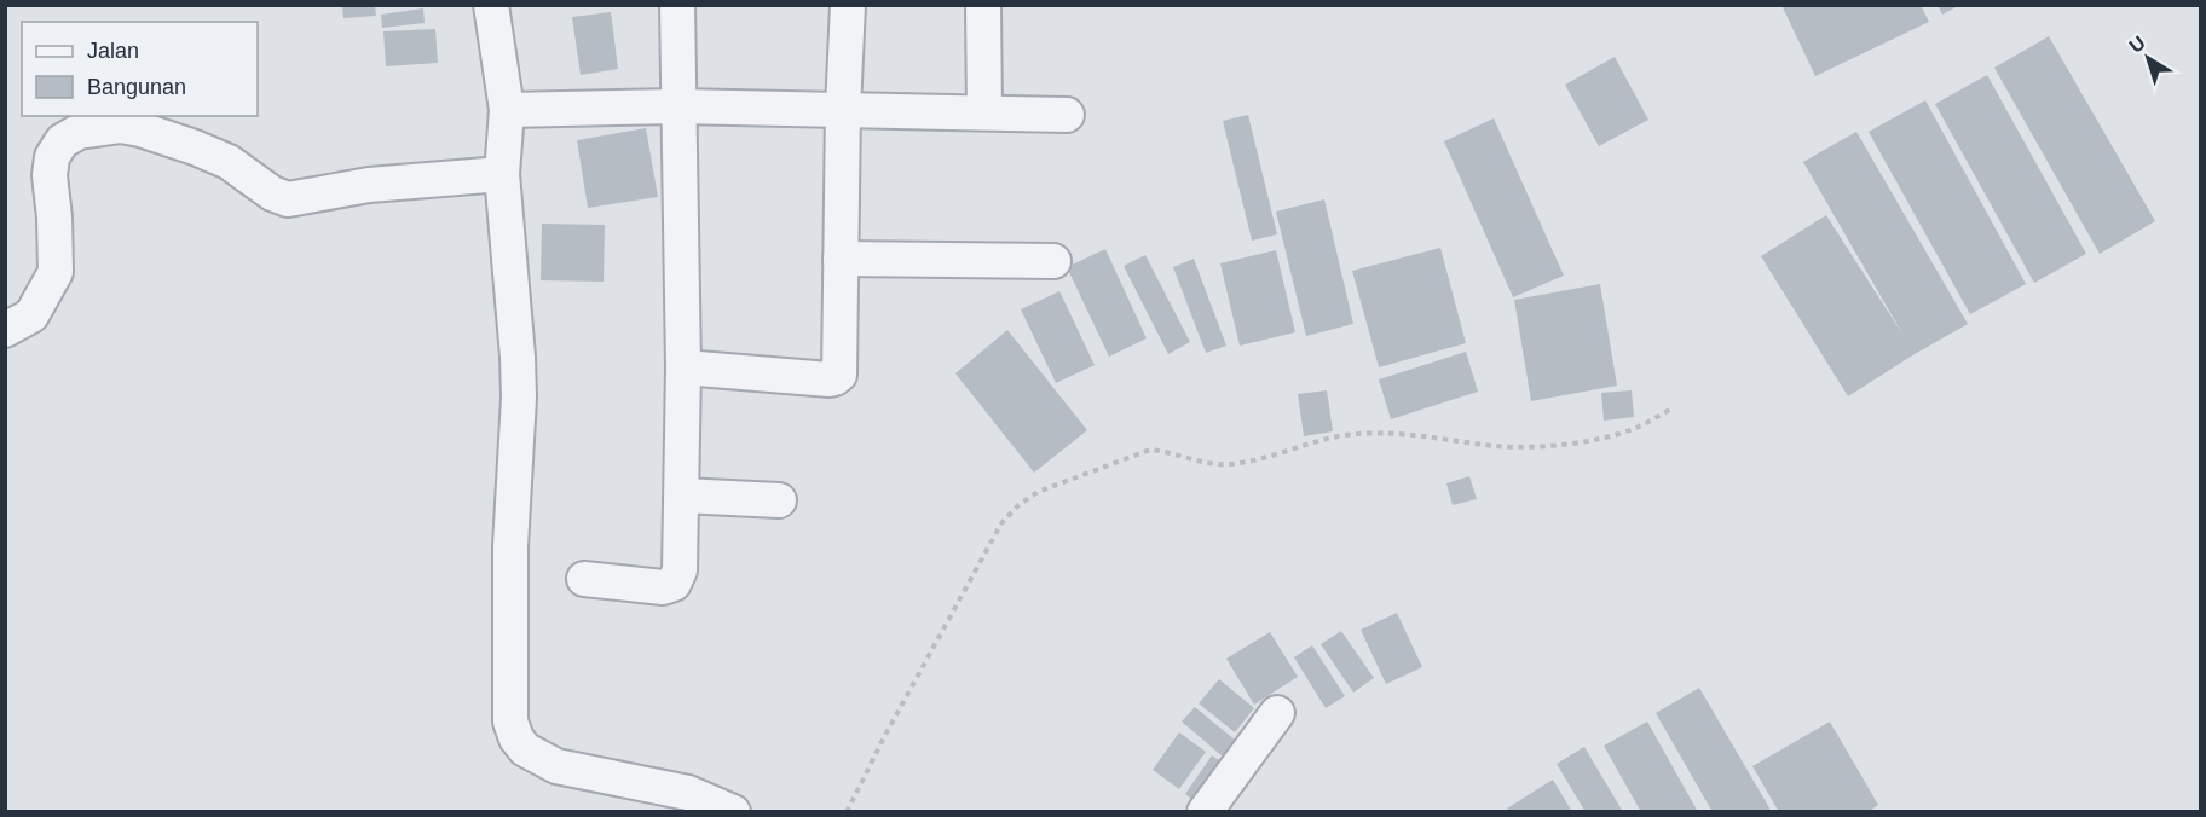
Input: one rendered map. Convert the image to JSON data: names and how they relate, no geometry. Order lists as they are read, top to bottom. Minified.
{"legend":["Jalan","Bangunan"],"north":"top left"}
